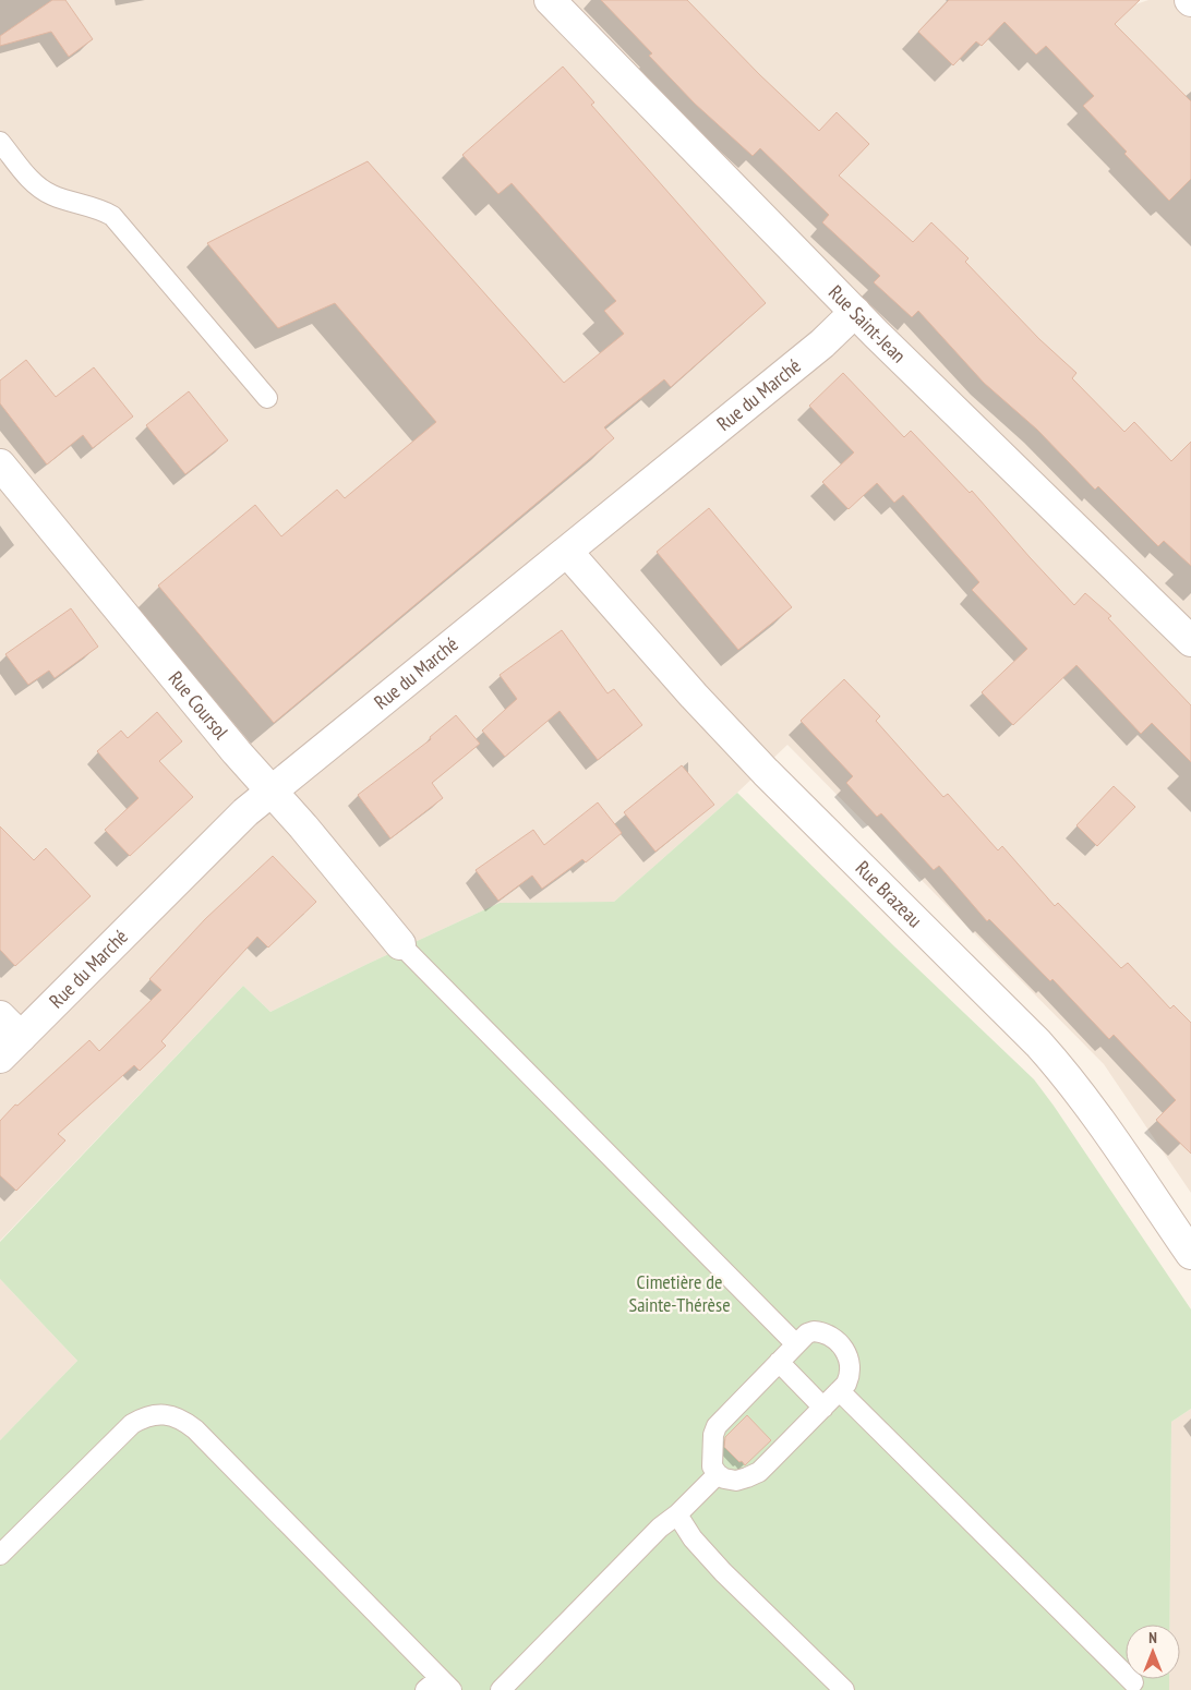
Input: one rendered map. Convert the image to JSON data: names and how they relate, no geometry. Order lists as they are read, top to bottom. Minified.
{"streets":{"street":["Rue Saint-Jean","Rue du Marché","Rue Coursol","Rue Brazeau"]},"crossings":[["Rue Saint-Jean","Rue du Marché"],["Rue du Marché","Rue Coursol"],["Rue du Marché","Rue Brazeau"]],"parks":["Cimetière de Sainte-Thérèse"],"north":"top"}
